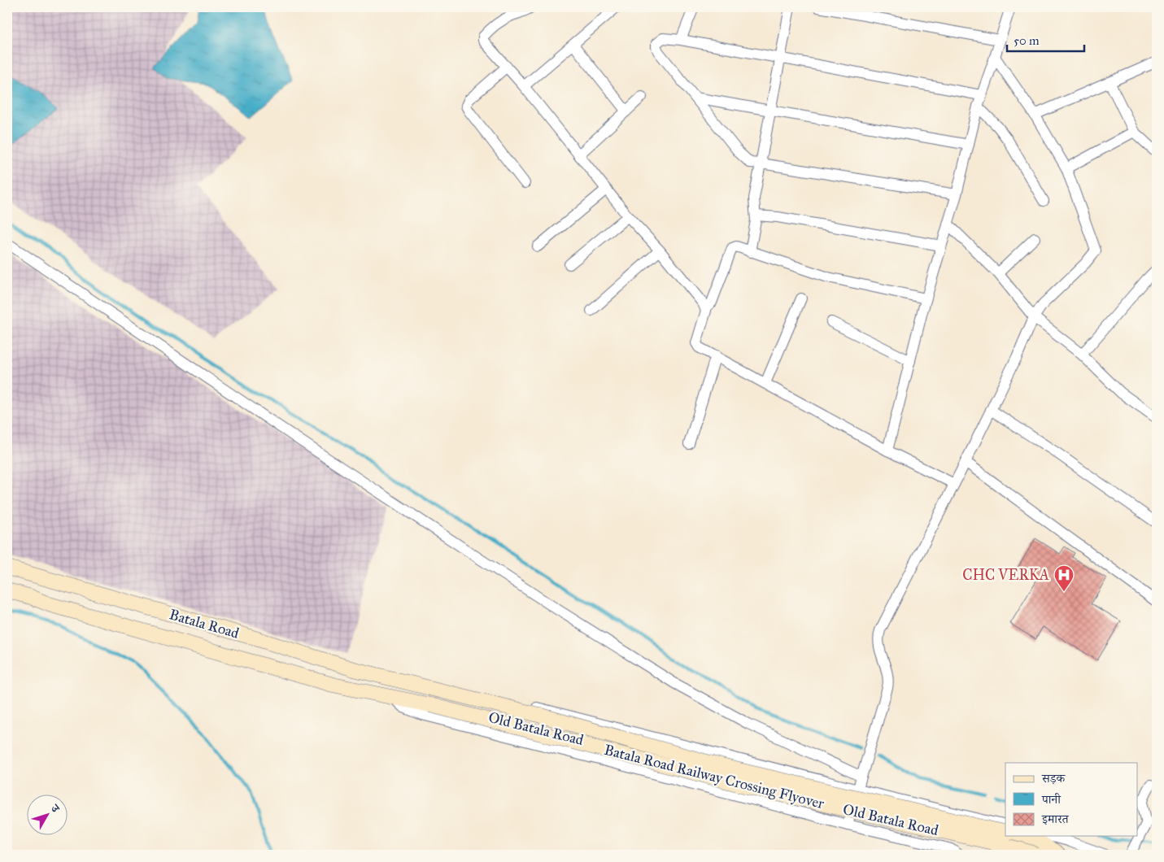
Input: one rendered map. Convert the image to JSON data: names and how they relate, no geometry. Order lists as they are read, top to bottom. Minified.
{"streets":{"main road":["Batala Road","Batala Road Railway Crossing Flyover"],"street":["Old Batala Road"]},"crossings":[["Batala Road","Old Batala Road"],["Batala Road","Batala Road Railway Crossing Flyover"],["Old Batala Road","Batala Road Railway Crossing Flyover"]],"places":{"hospital":["CHC VERKA"]},"legend":["सड़क","पानी","इमारत"],"scale_bar":"50 m","north":"top right"}
